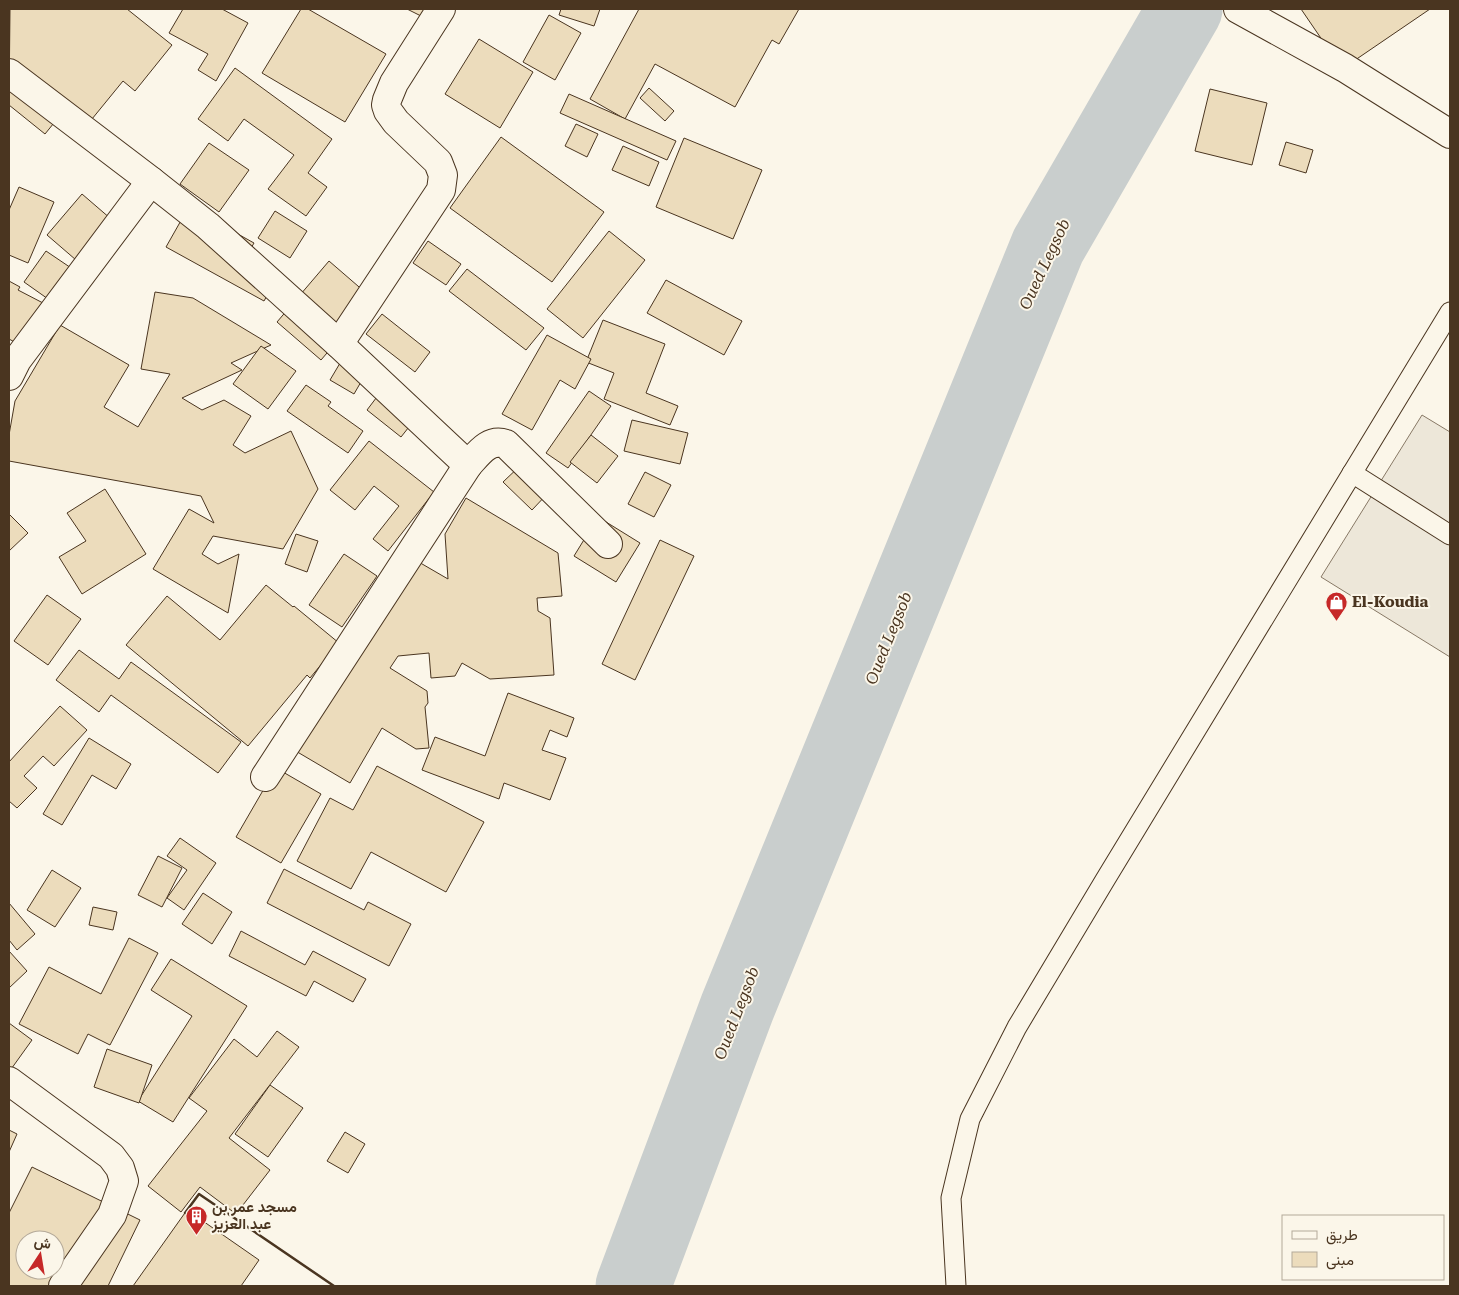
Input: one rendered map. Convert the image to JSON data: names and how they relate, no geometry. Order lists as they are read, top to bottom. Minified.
{"water":["Oued Legsob"],"places":{"shop":["El-Koudia"],"building":["مسجد عمر بن عبد العزيز"]},"legend":["طريق","مبنى"],"north":"top"}
